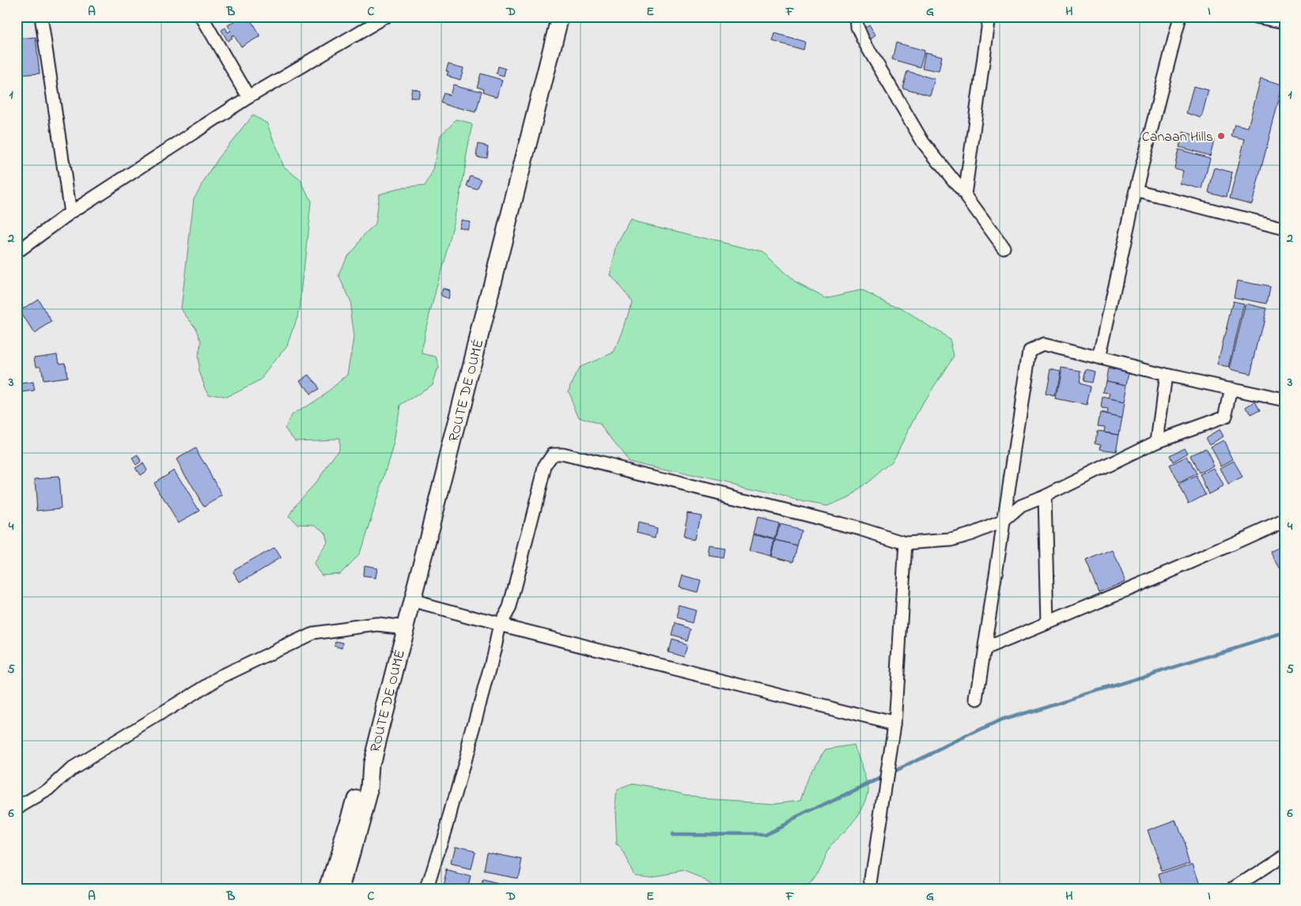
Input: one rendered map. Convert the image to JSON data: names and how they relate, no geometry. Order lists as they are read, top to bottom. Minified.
{"streets":{"main road":["ROUTE DE OUMÉ"]},"places":["Canaan Hills"],"grid":{"columns":["A","B","C","D","E","F","G","H","I"],"rows":["1","2","3","4","5","6"]}}
